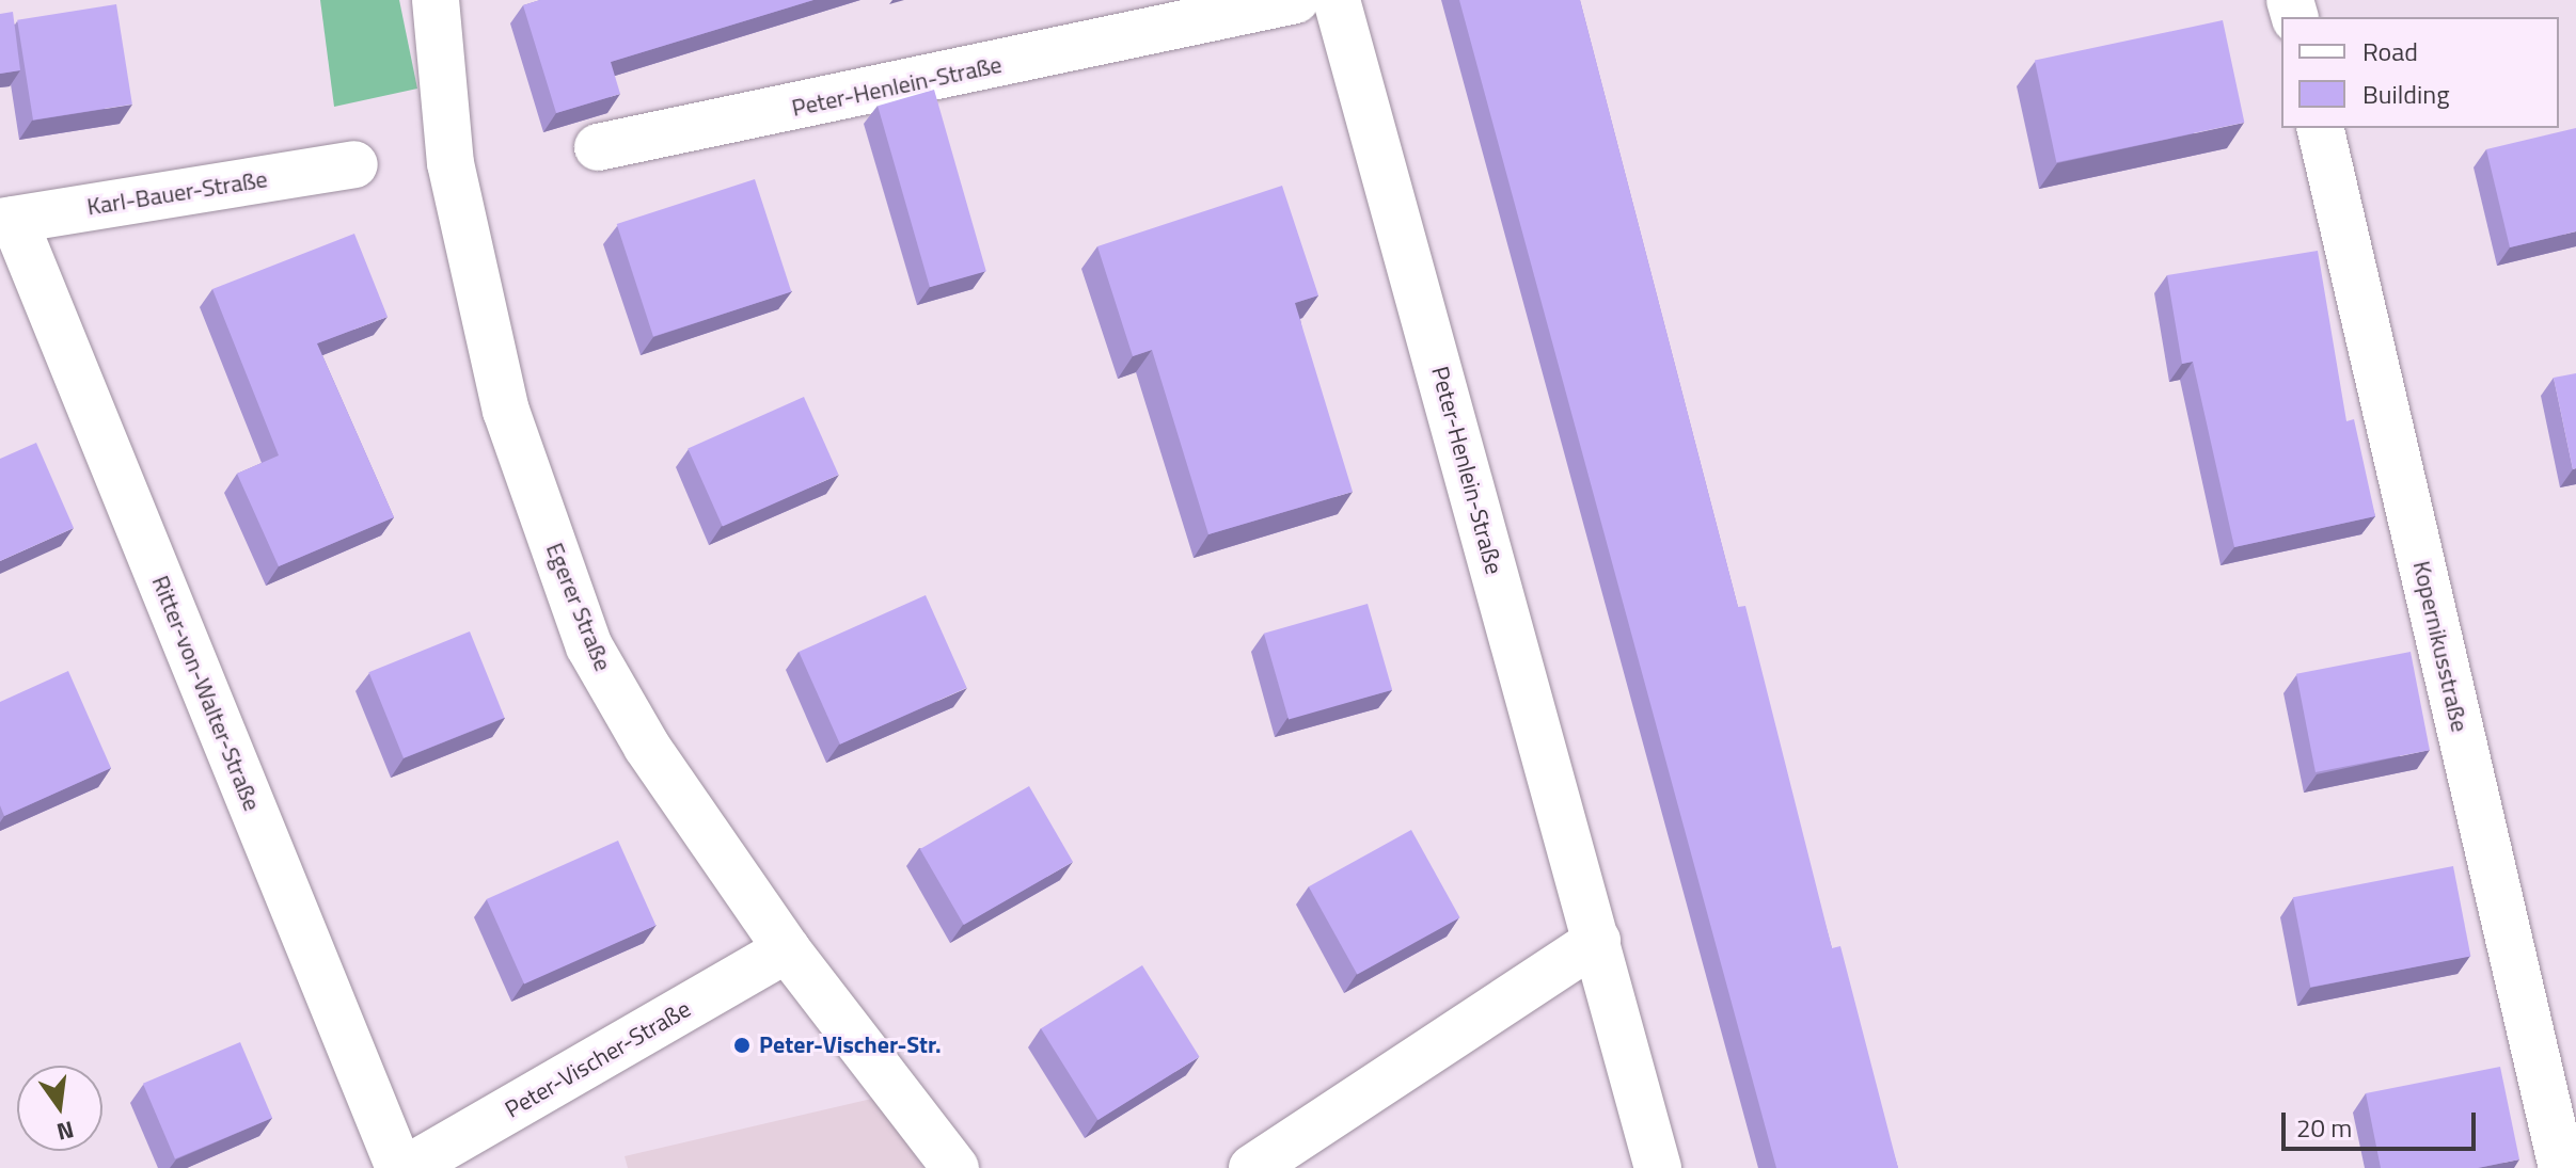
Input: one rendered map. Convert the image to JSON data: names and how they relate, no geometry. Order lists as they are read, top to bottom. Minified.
{"streets":{"street":["Peter-Henlein-Straße","Karl-Bauer-Straße","Egerer Straße","Kopernikusstraße","Ritter-von-Walter-Straße","Peter-Vischer-Straße"]},"crossings":[["Karl-Bauer-Straße","Ritter-von-Walter-Straße"],["Egerer Straße","Peter-Vischer-Straße"]],"places":["Peter-Vischer-Str."],"legend":["Road","Building"],"scale_bar":"20 m","north":"bottom"}
